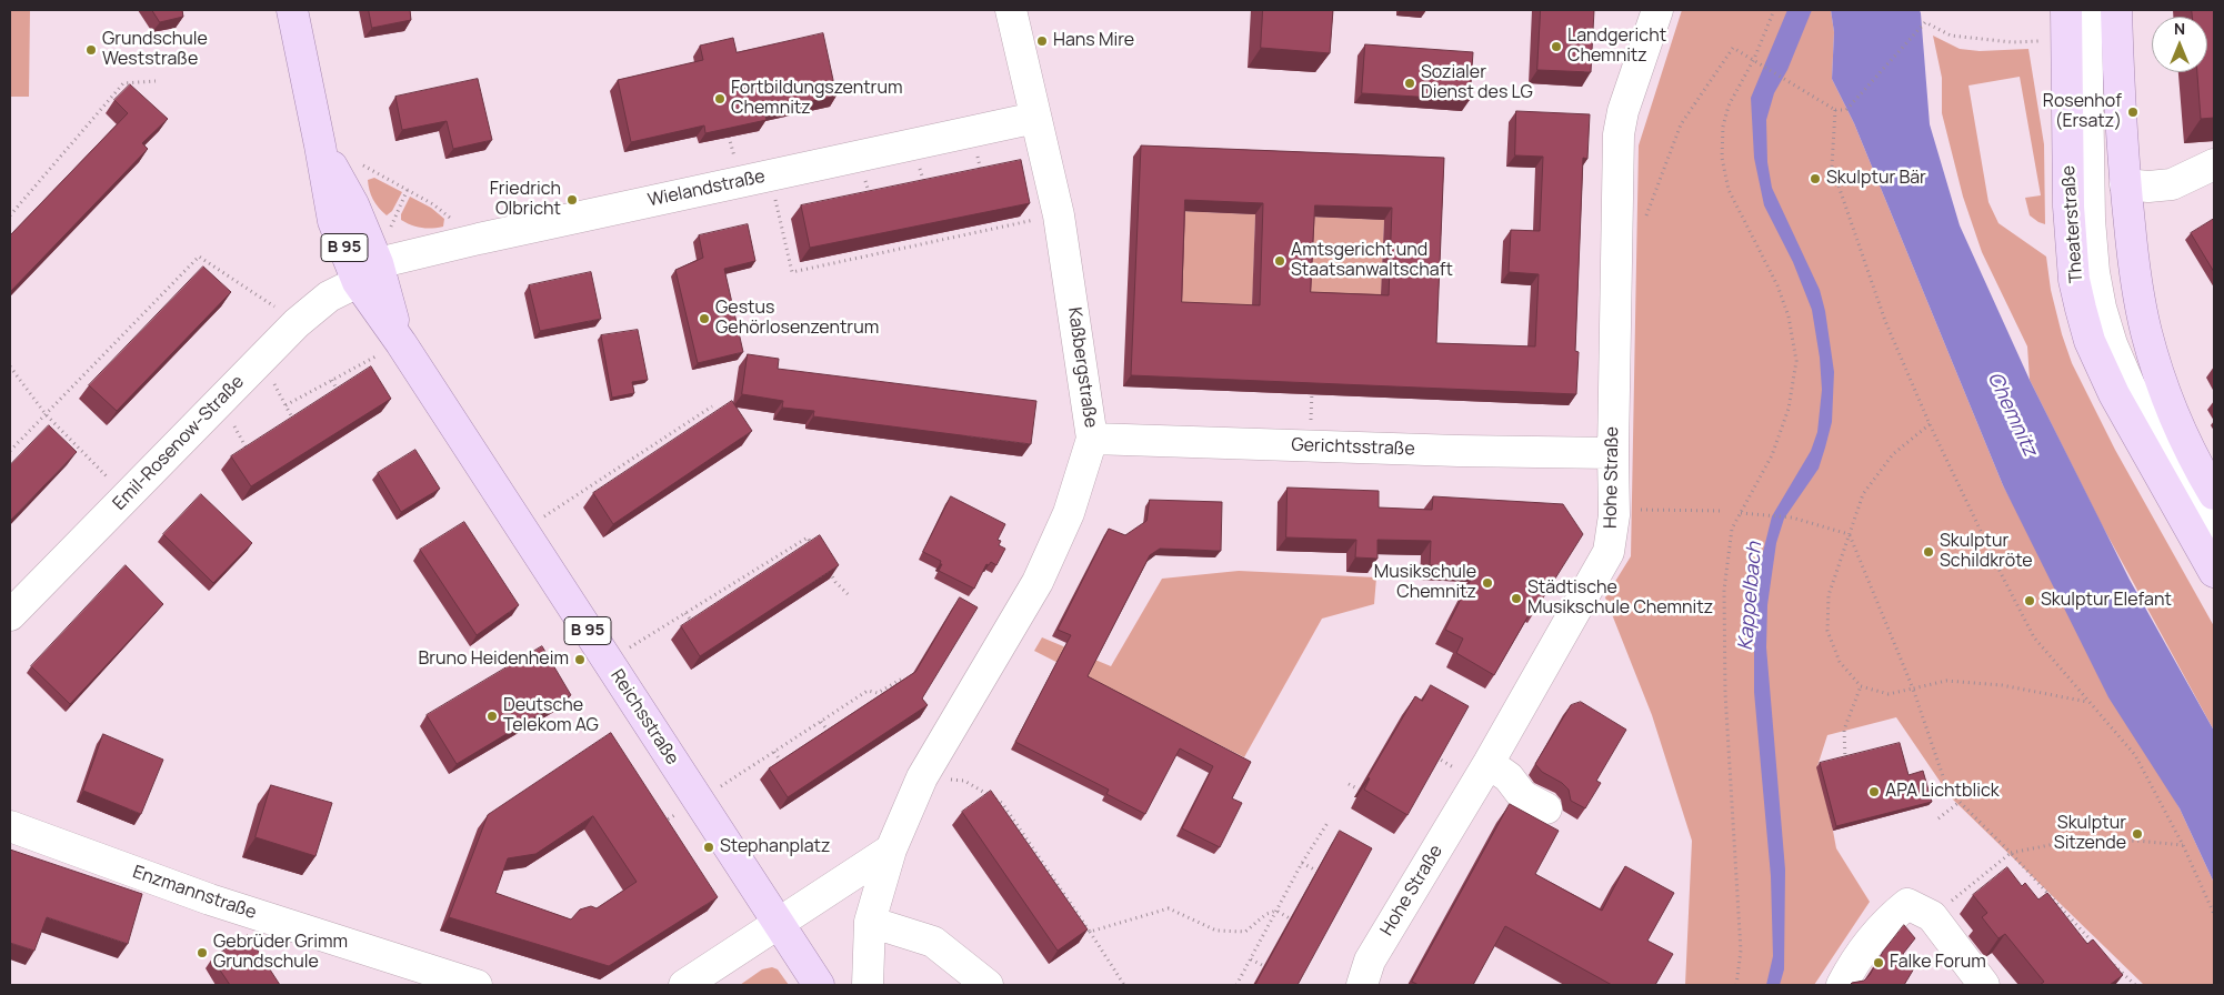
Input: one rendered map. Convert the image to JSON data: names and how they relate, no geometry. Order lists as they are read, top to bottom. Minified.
{"streets":{"main road":["Theaterstraße","B 95","Reichsstraße"],"street":["Wielandstraße","Kaßbergstraße","Emil-Rosenow-Straße","Gerichtsstraße","Hohe Straße","Enzmannstraße"]},"crossings":[["Wielandstraße","Kaßbergstraße"],["Wielandstraße","Emil-Rosenow-Straße"],["Wielandstraße","Reichsstraße"],["Kaßbergstraße","Gerichtsstraße"],["Emil-Rosenow-Straße","Reichsstraße"],["Gerichtsstraße","Hohe Straße"]],"water":["Chemnitz","Kappelbach"],"places":["Hans Mire","Landgericht Chemnitz","Grundschule Weststraße","Sozialer Dienst des LG","Fortbildungszentrum Chemnitz","Rosenhof (Ersatz)","Skulptur Bär","Friedrich Olbricht","Amtsgericht und Staatsanwaltschaft","Gestus Gehörlosenzentrum","Skulptur Schildkröte","Musikschule Chemnitz","Städtische Musikschule Chemnitz","Skulptur Elefant","Bruno Heidenheim","Deutsche Telekom AG","APA Lichtblick","Skulptur Sitzende","Stephanplatz","Gebrüder Grimm Grundschule","Falke Forum"],"north":"top"}
